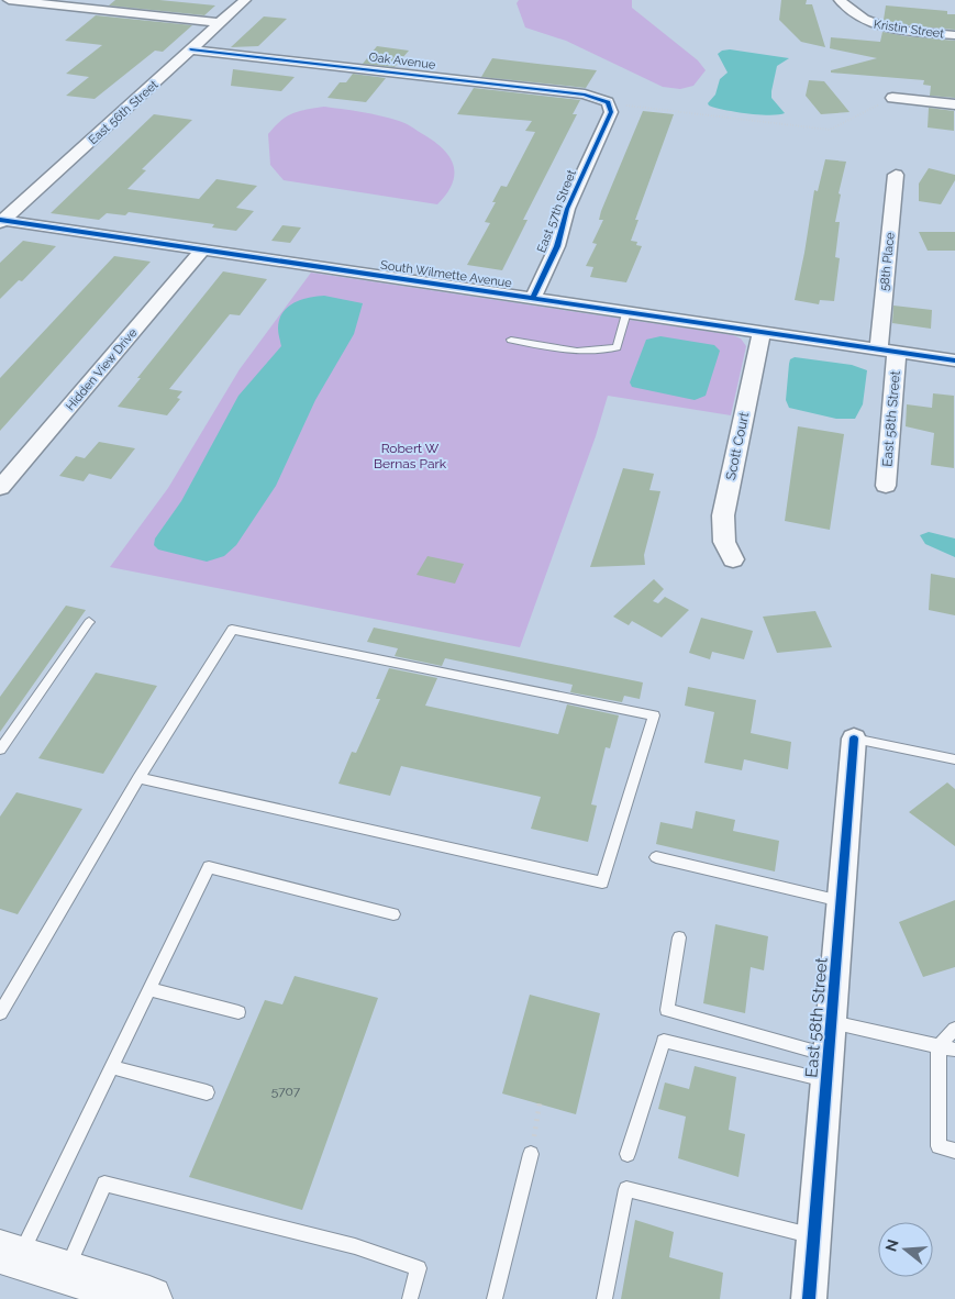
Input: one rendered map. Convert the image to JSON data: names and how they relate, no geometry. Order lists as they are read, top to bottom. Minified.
{"streets":{"street":["Kristin Street","Oak Avenue","East 56th Street","East 57th Street","58th Place","South Wilmette Avenue","Hidden View Drive","East 58th Street","Scott Court"]},"crossings":[["Oak Avenue","East 56th Street"],["Oak Avenue","East 57th Street"],["East 56th Street","South Wilmette Avenue"],["East 57th Street","South Wilmette Avenue"],["58th Place","South Wilmette Avenue"],["58th Place","East 58th Street"],["South Wilmette Avenue","Hidden View Drive"],["South Wilmette Avenue","East 58th Street"],["South Wilmette Avenue","Scott Court"]],"parks":["Robert W Bernas Park"],"house_numbers":["5707"],"north":"left"}
